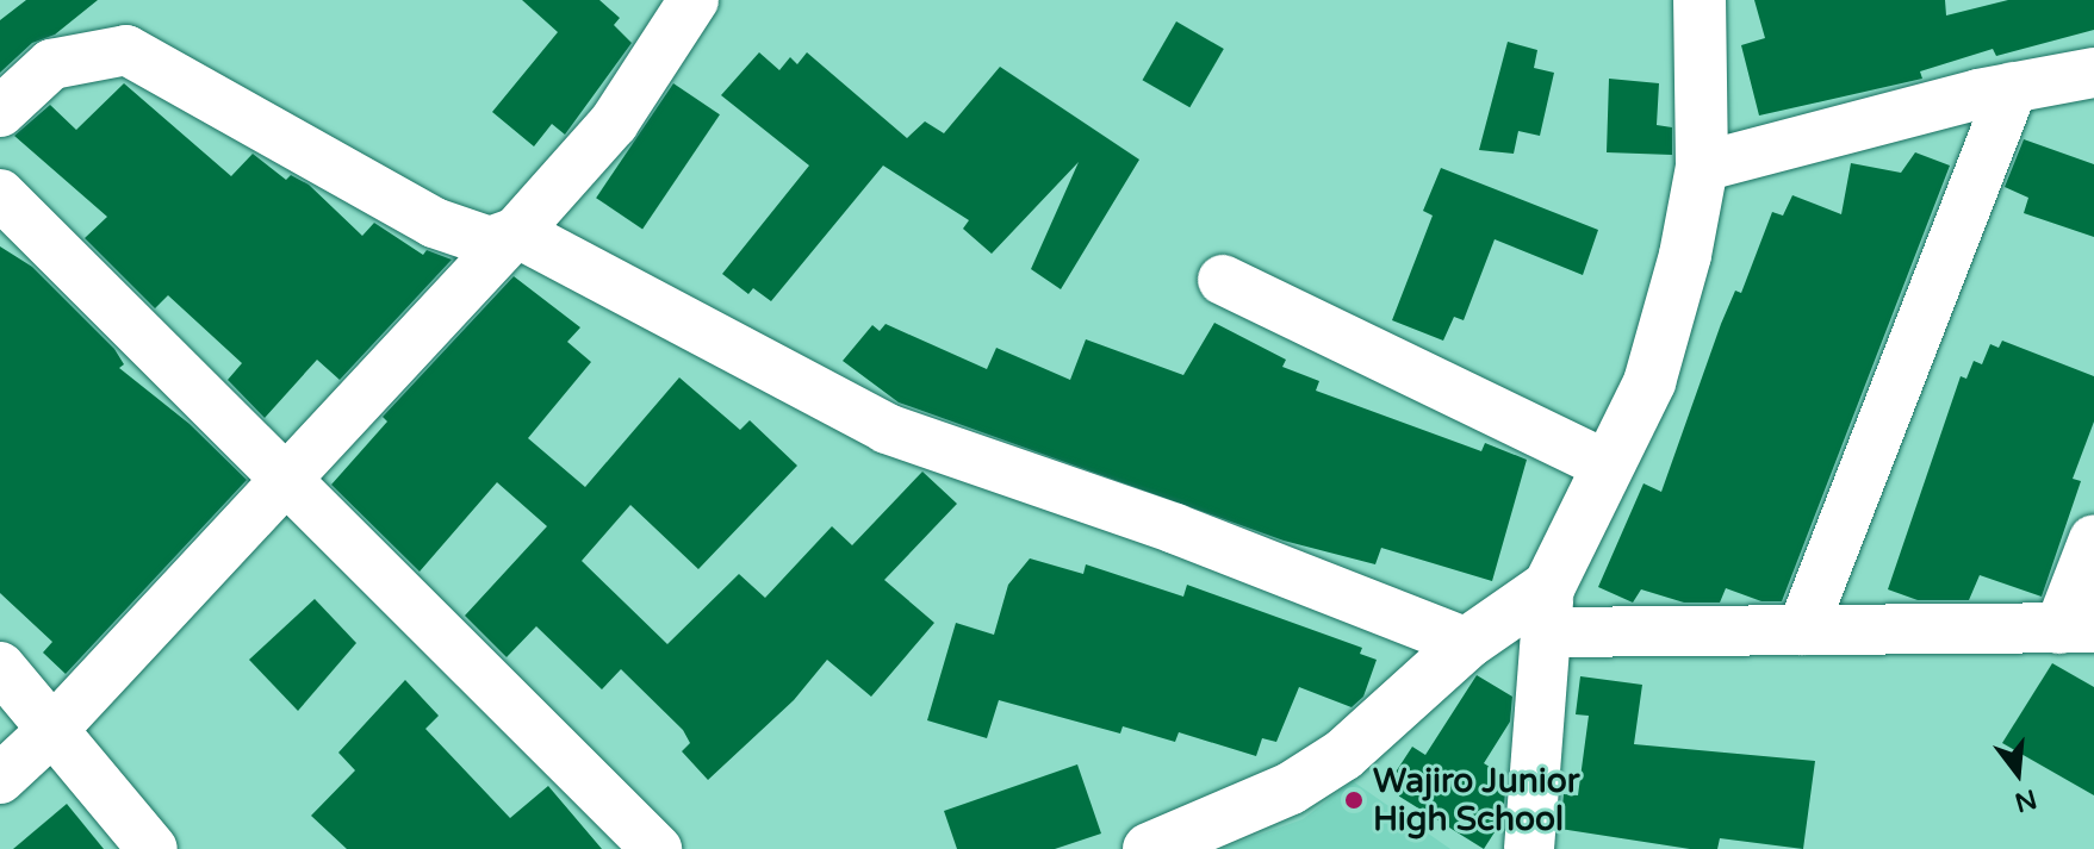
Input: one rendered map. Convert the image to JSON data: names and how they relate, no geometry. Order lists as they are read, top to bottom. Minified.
{"places":["Wajiro Junior High School"],"north":"bottom"}
